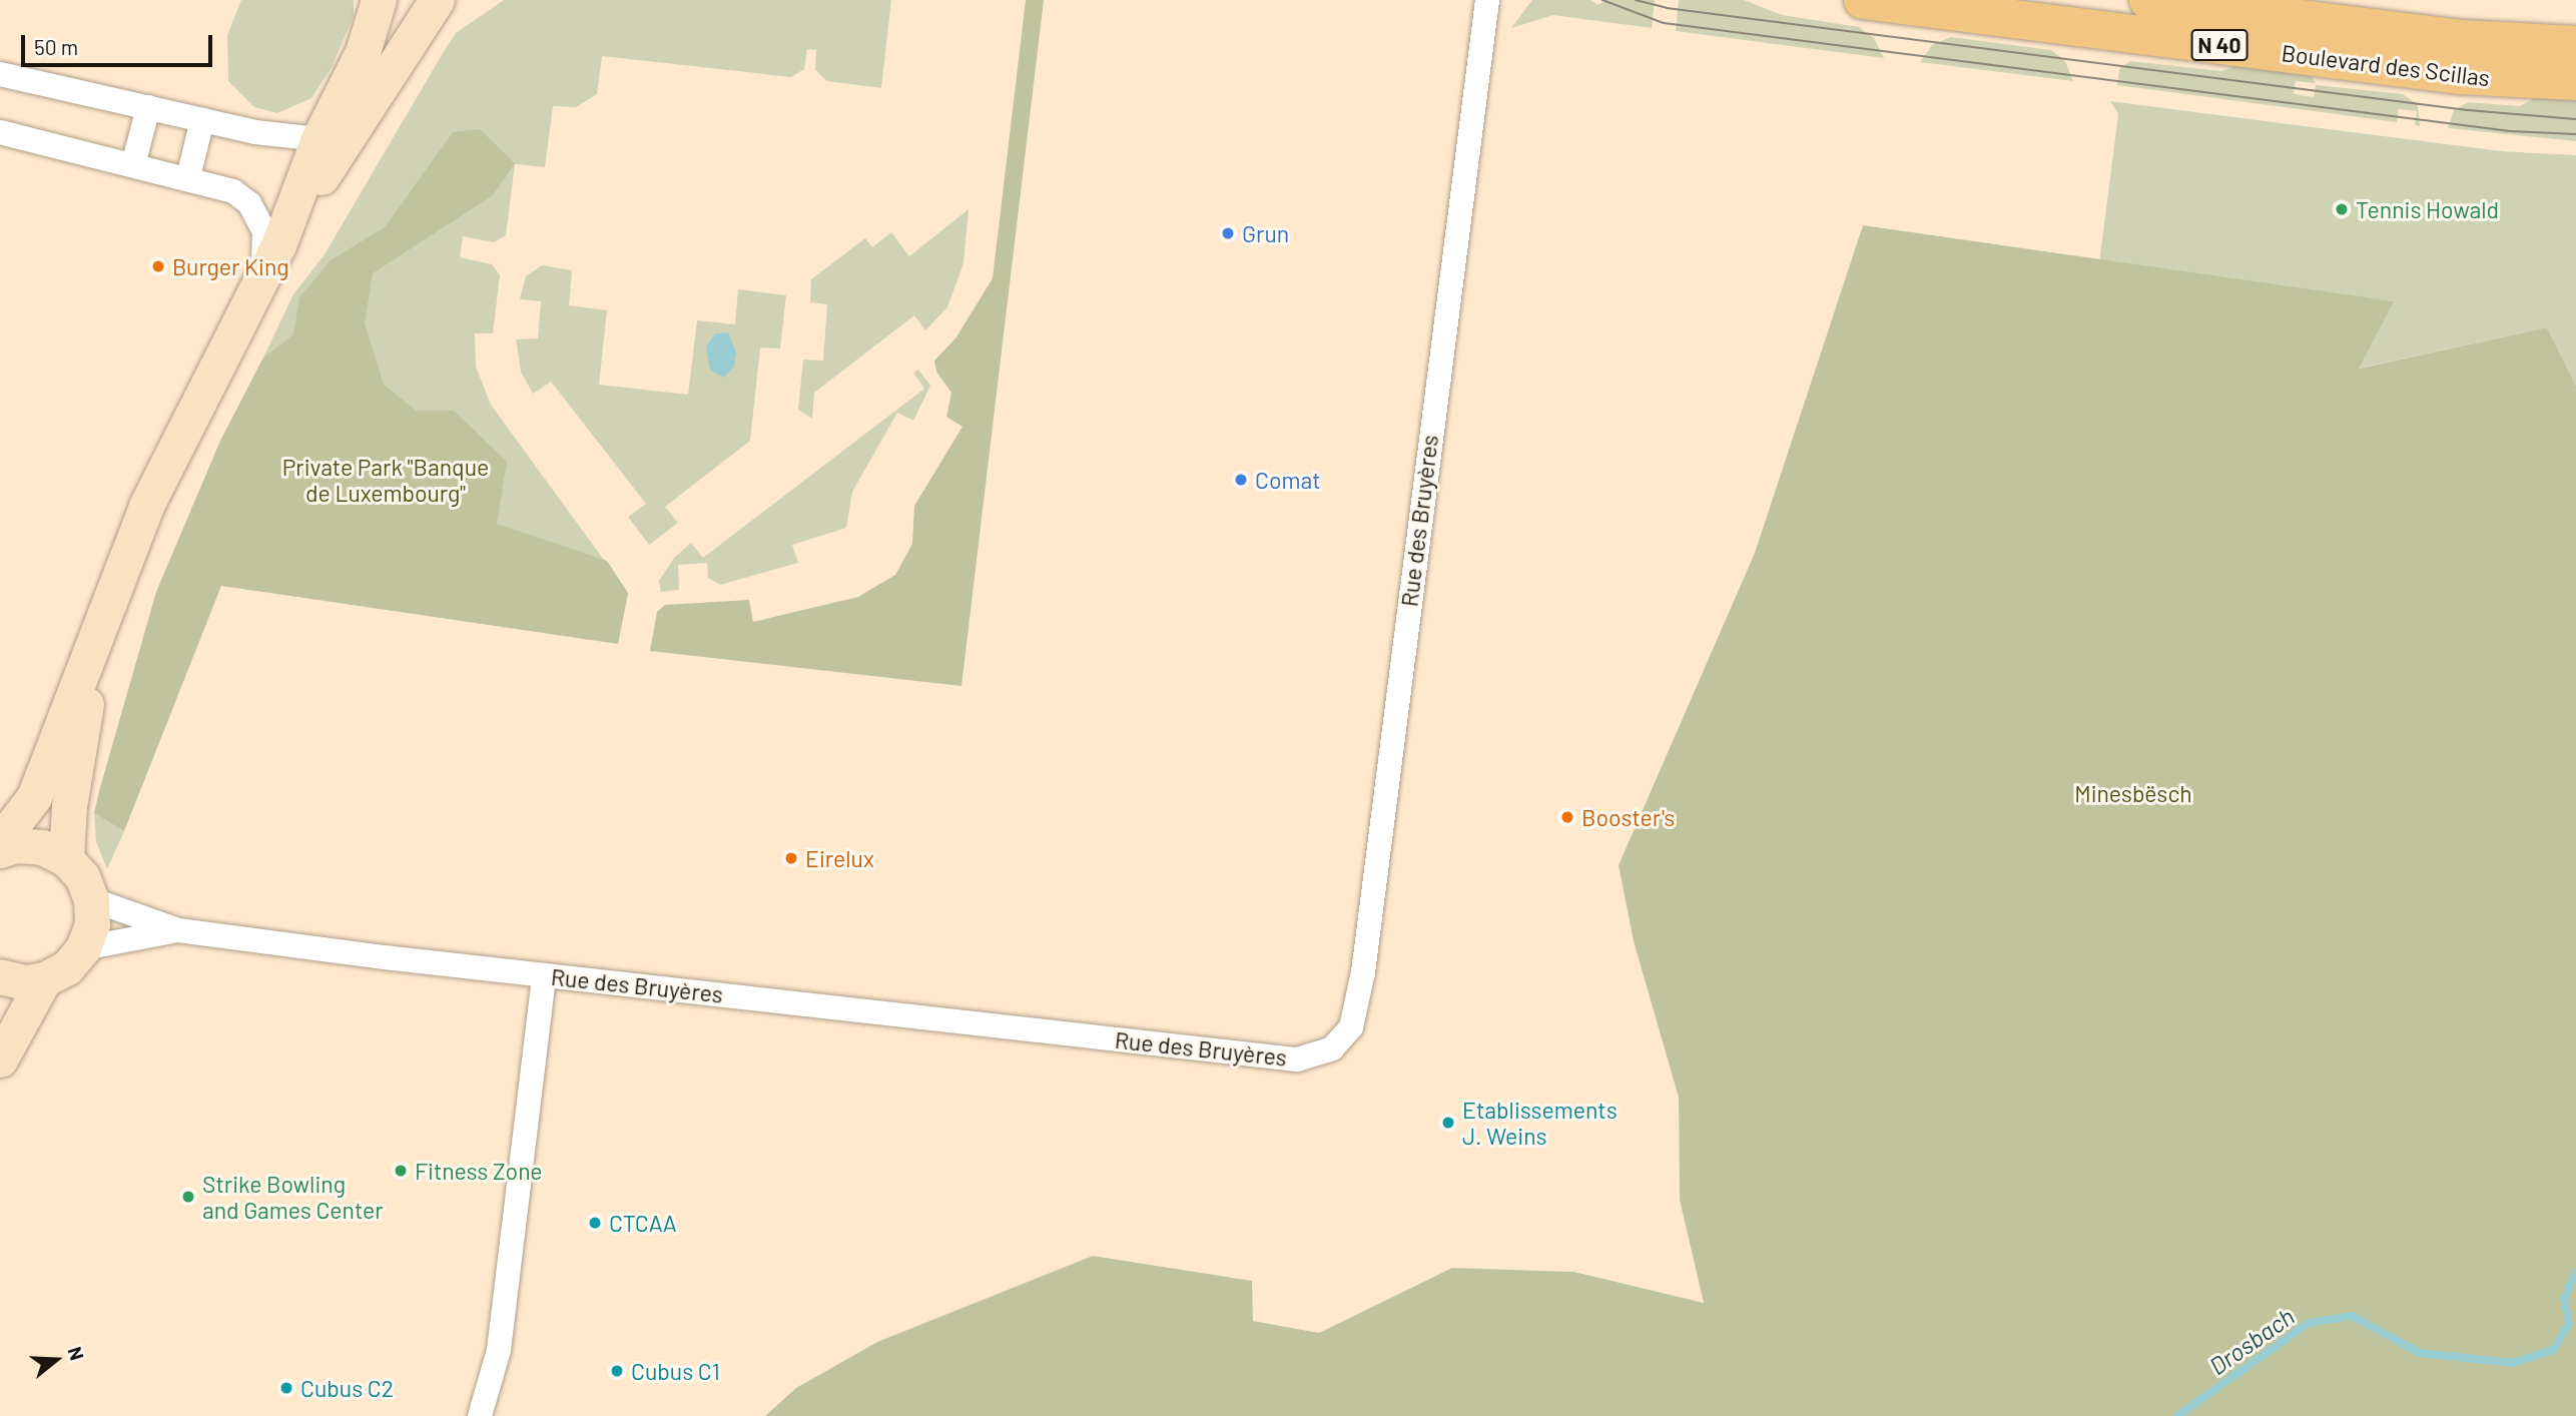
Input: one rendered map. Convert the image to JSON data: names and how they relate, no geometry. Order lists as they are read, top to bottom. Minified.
{"streets":{"main road":["N 40","Boulevard des Scillas"],"street":["Rue des Bruyères"]},"water":["Drosbach"],"parks":["Private Park \"Banque de Luxembourg\"","Minesbësch"],"places":["Tennis Howald","Grun","Burger King","Comat","Booster's","Eirelux","Etablissements J. Weins","Fitness Zone","Strike Bowling and Games Center","CTCAA","Cubus C1","Cubus C2"],"scale_bar":"50 m","north":"right"}
